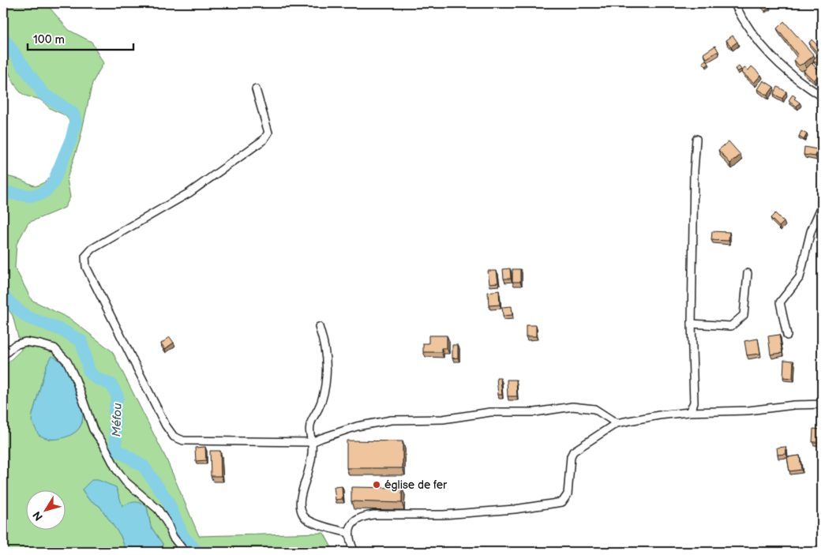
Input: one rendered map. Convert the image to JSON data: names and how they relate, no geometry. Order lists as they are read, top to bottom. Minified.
{"water":["Méfou"],"places":["église de fer"],"scale_bar":"100 m","north":"bottom left"}
